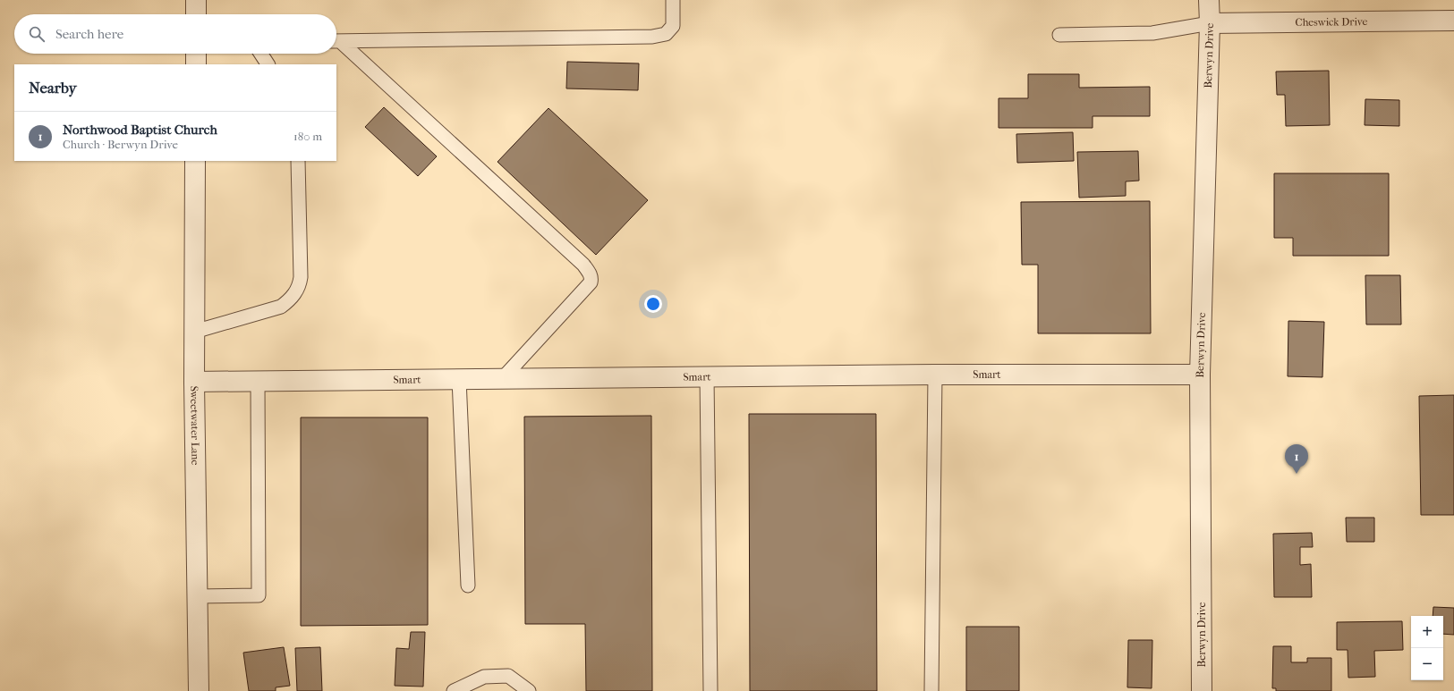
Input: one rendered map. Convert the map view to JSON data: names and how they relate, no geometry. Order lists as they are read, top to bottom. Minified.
{"streets":{"street":["Cheswick Drive","Berwyn Drive","Smart","Sweetwater Lane"]},"crossings":[["Cheswick Drive","Berwyn Drive"],["Berwyn Drive","Smart"],["Smart","Sweetwater Lane"]],"page":{"search":"Search here","heading":"Nearby","list":[{"mark":"1","name":"Northwood Baptist Church","note":"Church · Berwyn Drive","value":"180 m"}],"pins":"1","map_buttons":["+","−"]}}
